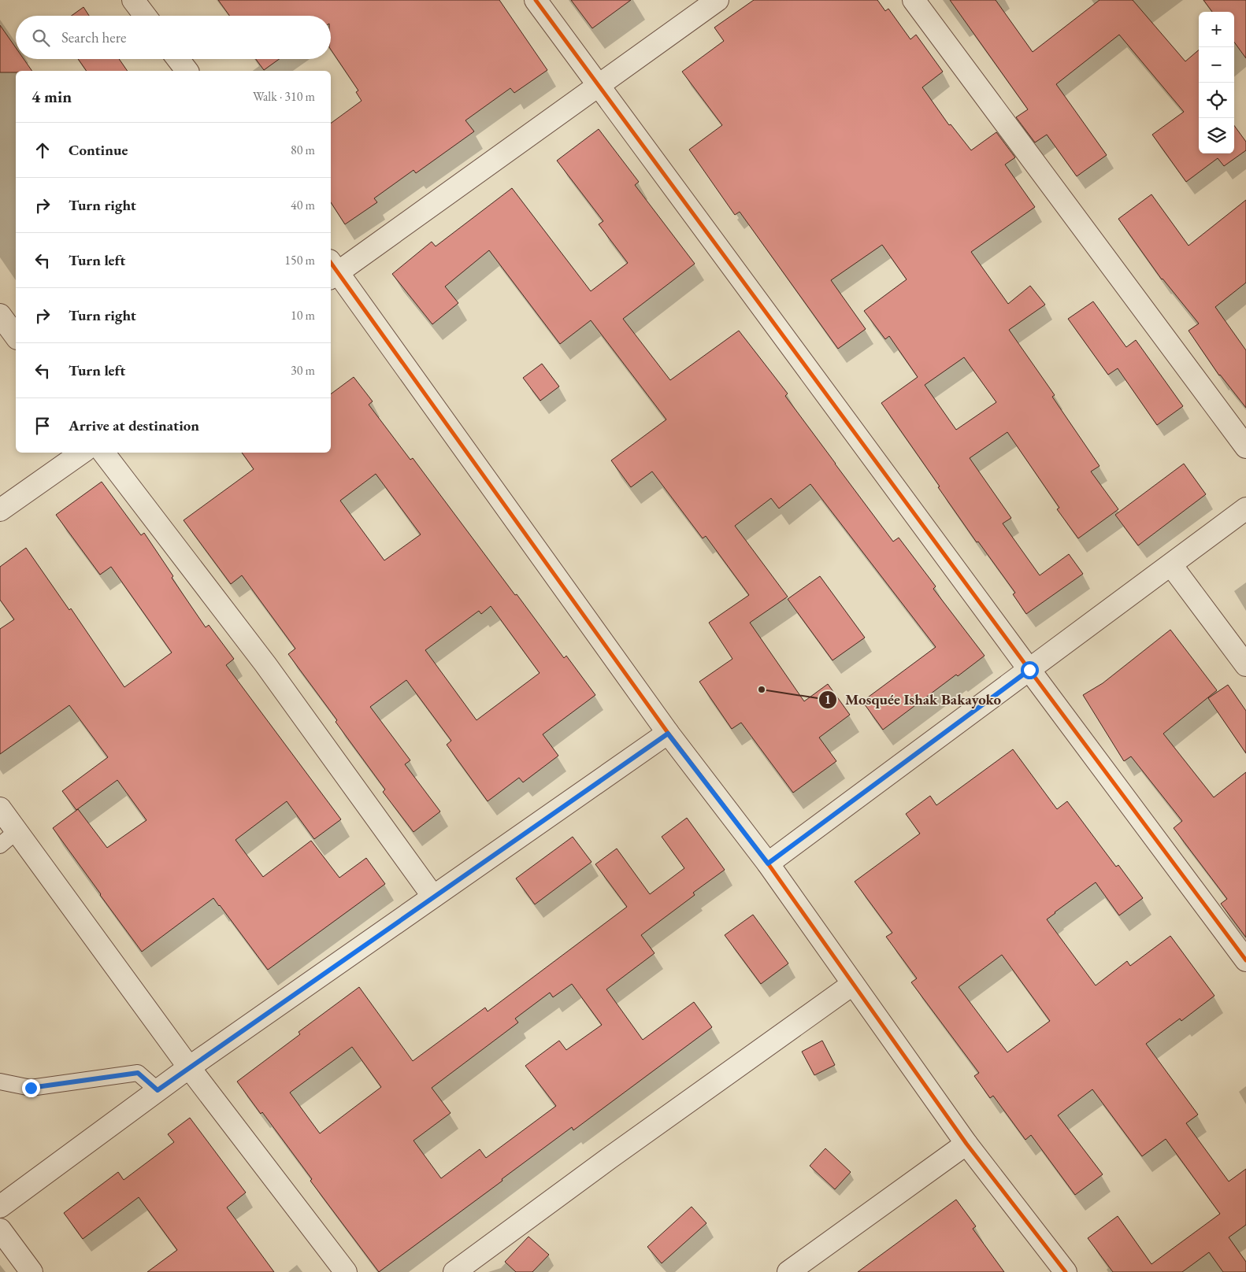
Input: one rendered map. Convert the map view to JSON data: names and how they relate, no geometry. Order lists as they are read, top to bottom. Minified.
{"places":["Mosquée Ishak Bakayoko"],"page":{"map_buttons":["+","−"],"search":"Search here","heading":["4 min","Walk · 310 m"],"list":[["Continue","80 m"],["Turn right","40 m"],["Turn left","150 m"],["Turn right","10 m"],["Turn left","30 m"],"Arrive at destination"]}}
